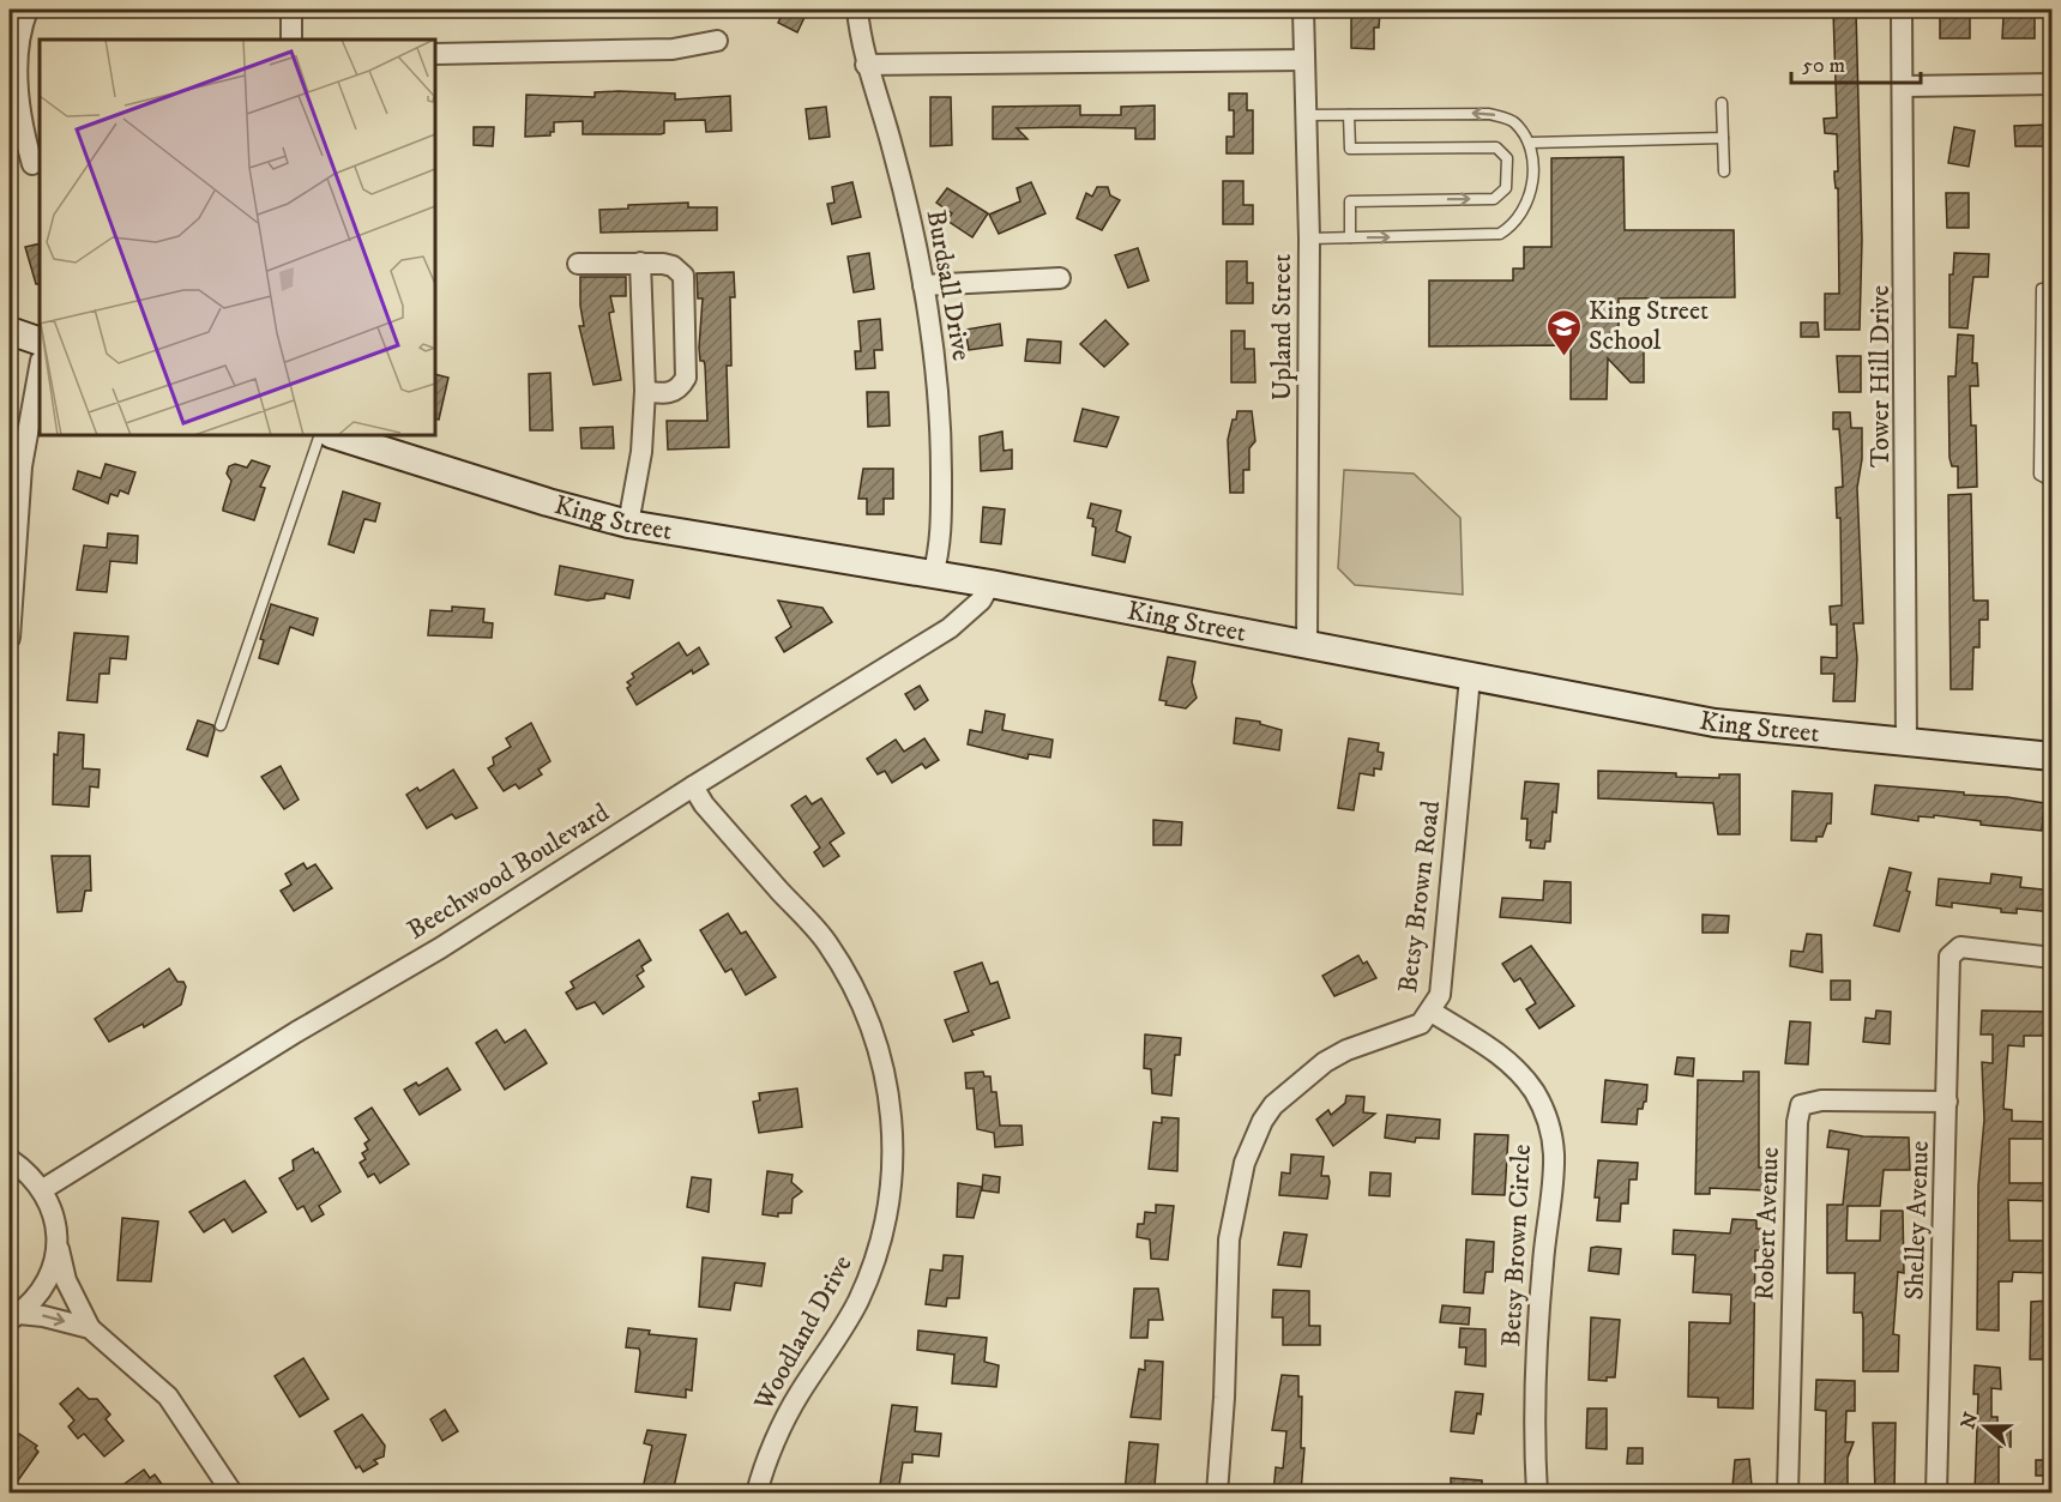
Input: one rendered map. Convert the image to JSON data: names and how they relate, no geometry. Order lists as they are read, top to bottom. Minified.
{"streets":{"main road":["King Street"],"street":["Burdsall Drive","Upland Street","Tower Hill Drive","Beechwood Boulevard","Betsy Brown Road","Shelley Avenue","Robert Avenue","Betsy Brown Circle","Woodland Drive"]},"crossings":[["Burdsall Drive","King Street"],["Upland Street","King Street"],["Tower Hill Drive","King Street"],["King Street","Beechwood Boulevard"],["King Street","Betsy Brown Road"],["Beechwood Boulevard","Woodland Drive"],["Betsy Brown Road","Betsy Brown Circle"],["Shelley Avenue","Robert Avenue"]],"places":{"school or university":["King Street School"]},"scale_bar":"50 m","north":"left"}
